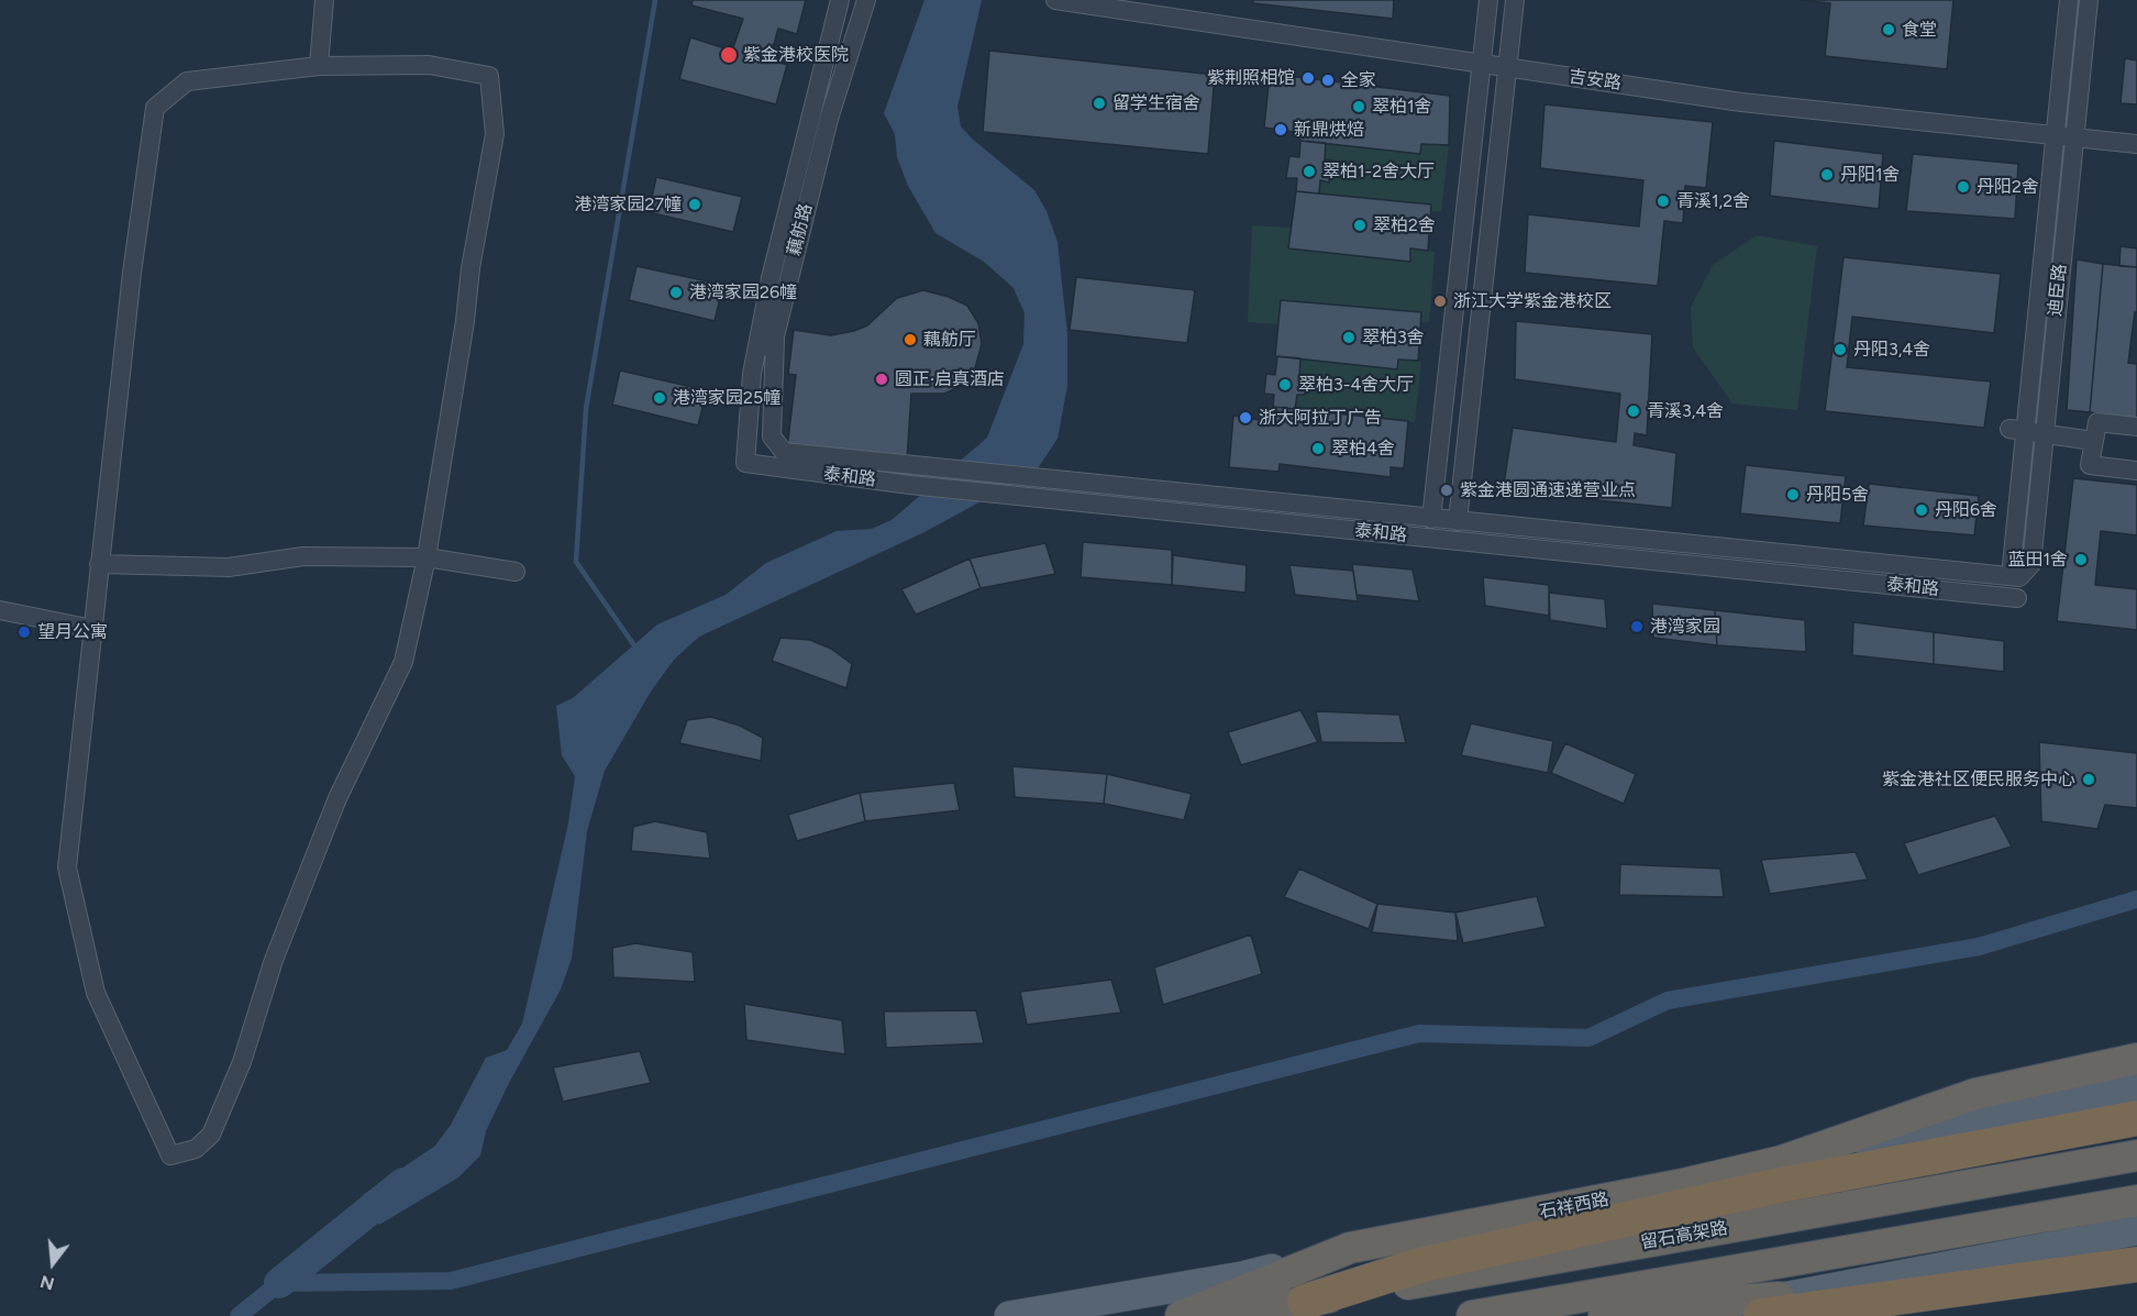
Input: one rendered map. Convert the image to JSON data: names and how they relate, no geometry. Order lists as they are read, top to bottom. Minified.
{"streets":{"highway":["石祥西路","留石高架路"],"street":["吉安路","藕舫路","迪臣路","泰和路"]},"crossings":[["吉安路","迪臣路"],["藕舫路","泰和路"],["迪臣路","泰和路"]],"places":["食堂","紫金港校医院","紫荆照相馆","全家","留学生宿舍","翠柏1舍","新鼎烘焙","翠柏1-2舍大厅","丹阳1舍","丹阳2舍","青溪1,2舍","港湾家园27幢","翠柏2舍","港湾家园26幢","浙江大学紫金港校区","翠柏3舍","藕舫厅","丹阳3,4舍","圆正·启真酒店","翠柏3-4舍大厅","港湾家园25幢","青溪3,4舍","浙大阿拉丁广告","翠柏4舍","紫金港圆通速递营业点","丹阳5舍","丹阳6舍","蓝田1舍","港湾家园","望月公寓","紫金港社区便民服务中心"],"north":"bottom"}
